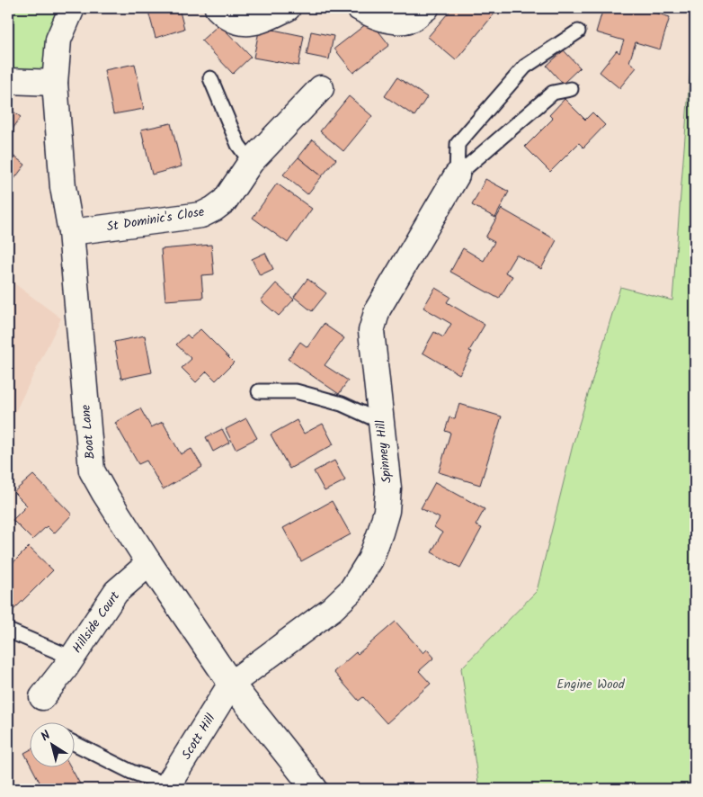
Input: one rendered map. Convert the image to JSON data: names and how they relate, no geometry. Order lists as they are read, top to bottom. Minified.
{"streets":{"street":["St Dominic's Close","Boat Lane","Spinney Hill","Hillside Court","Scott Hill"]},"crossings":[["St Dominic's Close","Boat Lane"],["Boat Lane","Spinney Hill"],["Boat Lane","Hillside Court"],["Boat Lane","Scott Hill"],["Spinney Hill","Scott Hill"]],"parks":["Engine Wood"],"north":"top left"}
